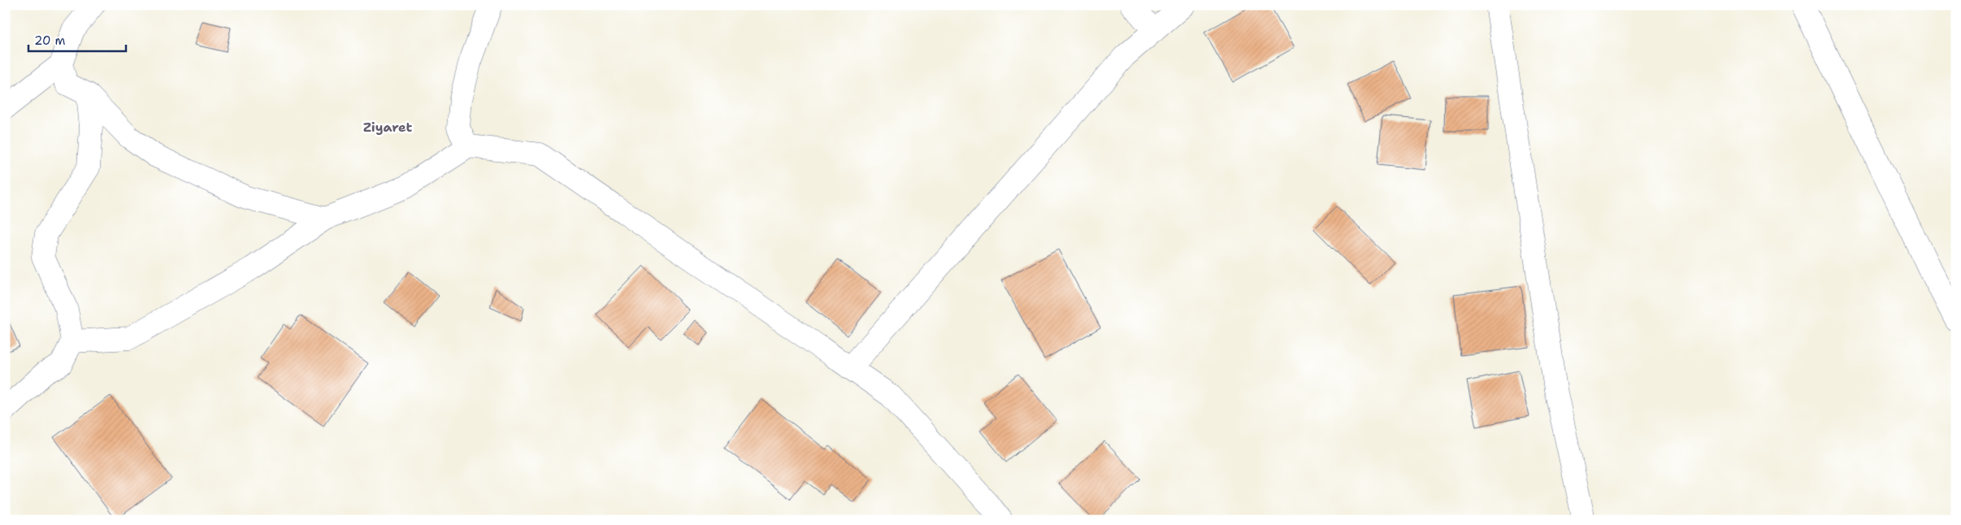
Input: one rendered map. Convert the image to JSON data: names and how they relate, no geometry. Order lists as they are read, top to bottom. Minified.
{"districts":["Ziyaret"],"scale_bar":"20 m"}
